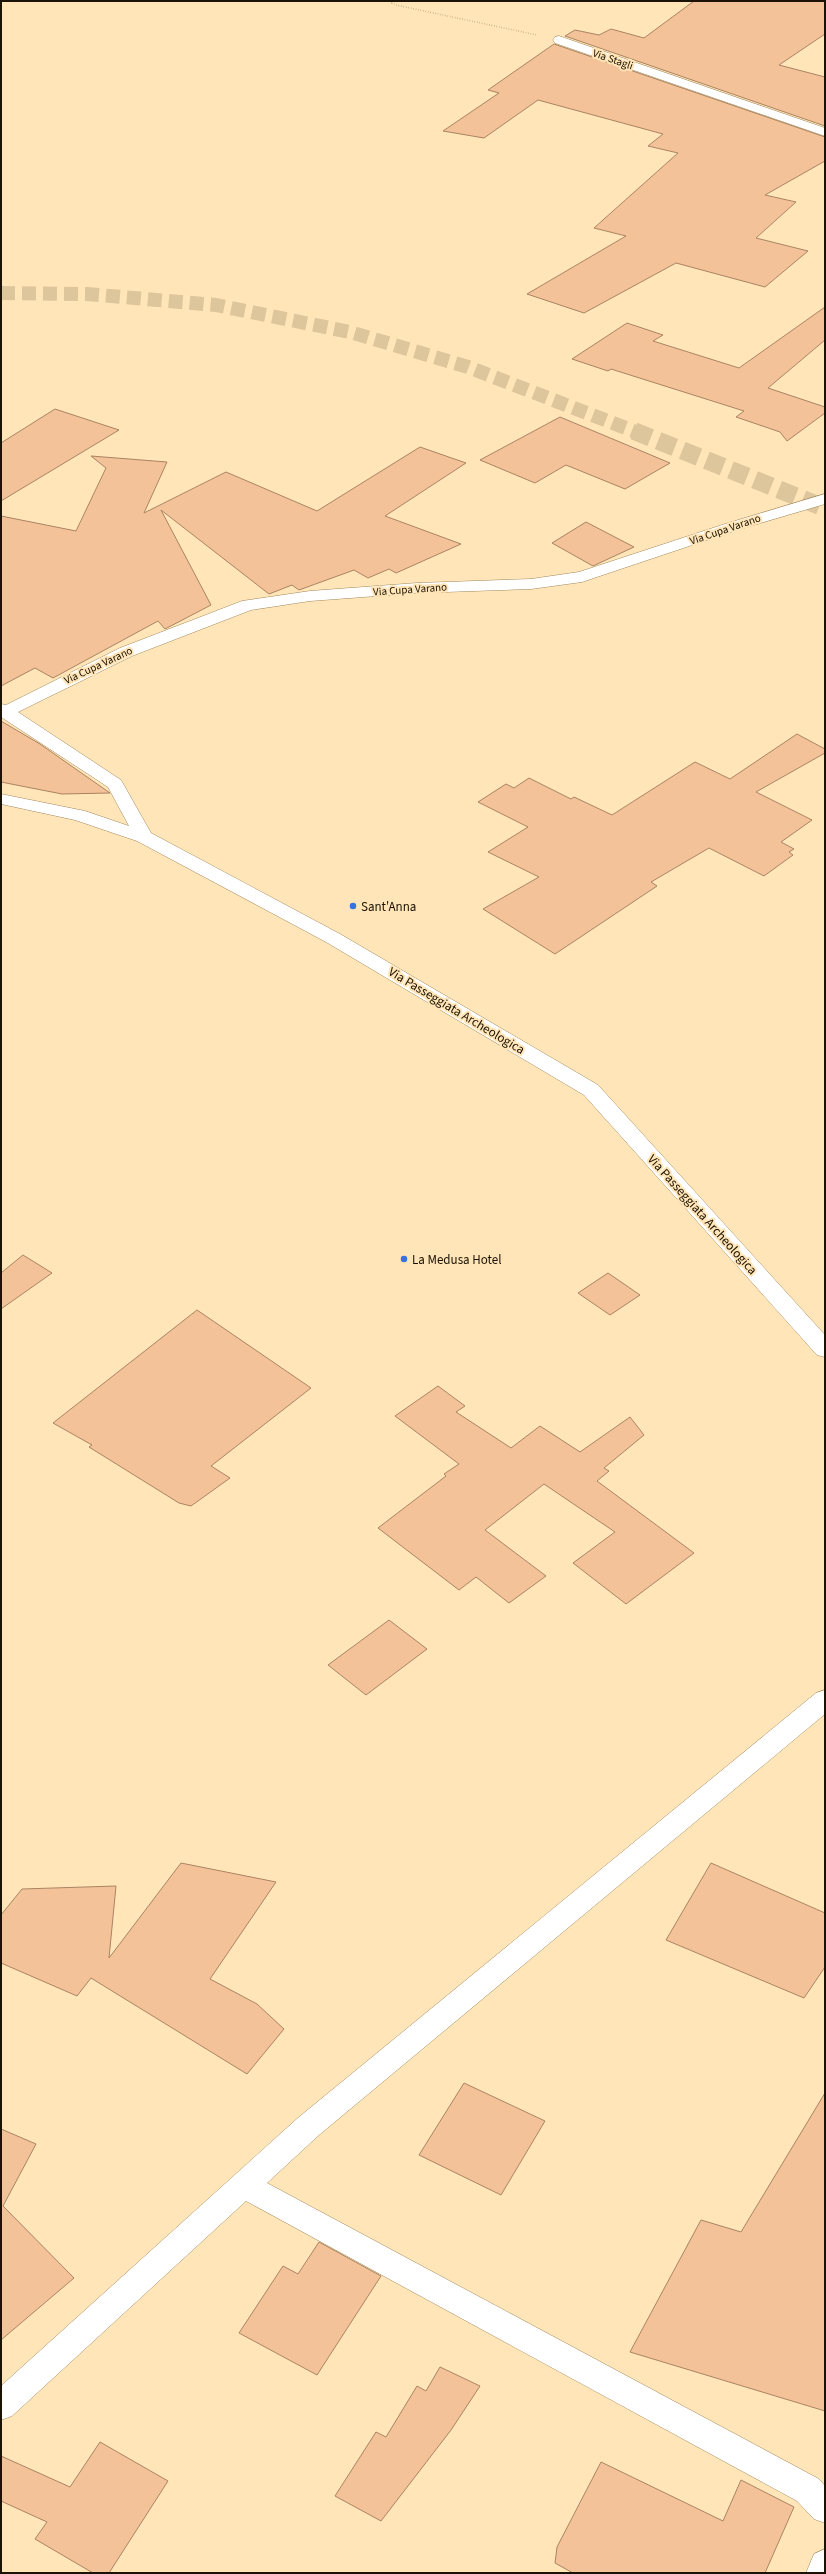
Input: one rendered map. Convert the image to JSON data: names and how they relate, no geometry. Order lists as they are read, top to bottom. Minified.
{"streets":{"street":["Via Stagli","Via Cupa Varano","Via Passeggiata Archeologica"]},"crossings":[["Via Cupa Varano","Via Passeggiata Archeologica"]],"places":["Sant'Anna","La Medusa Hotel"]}
